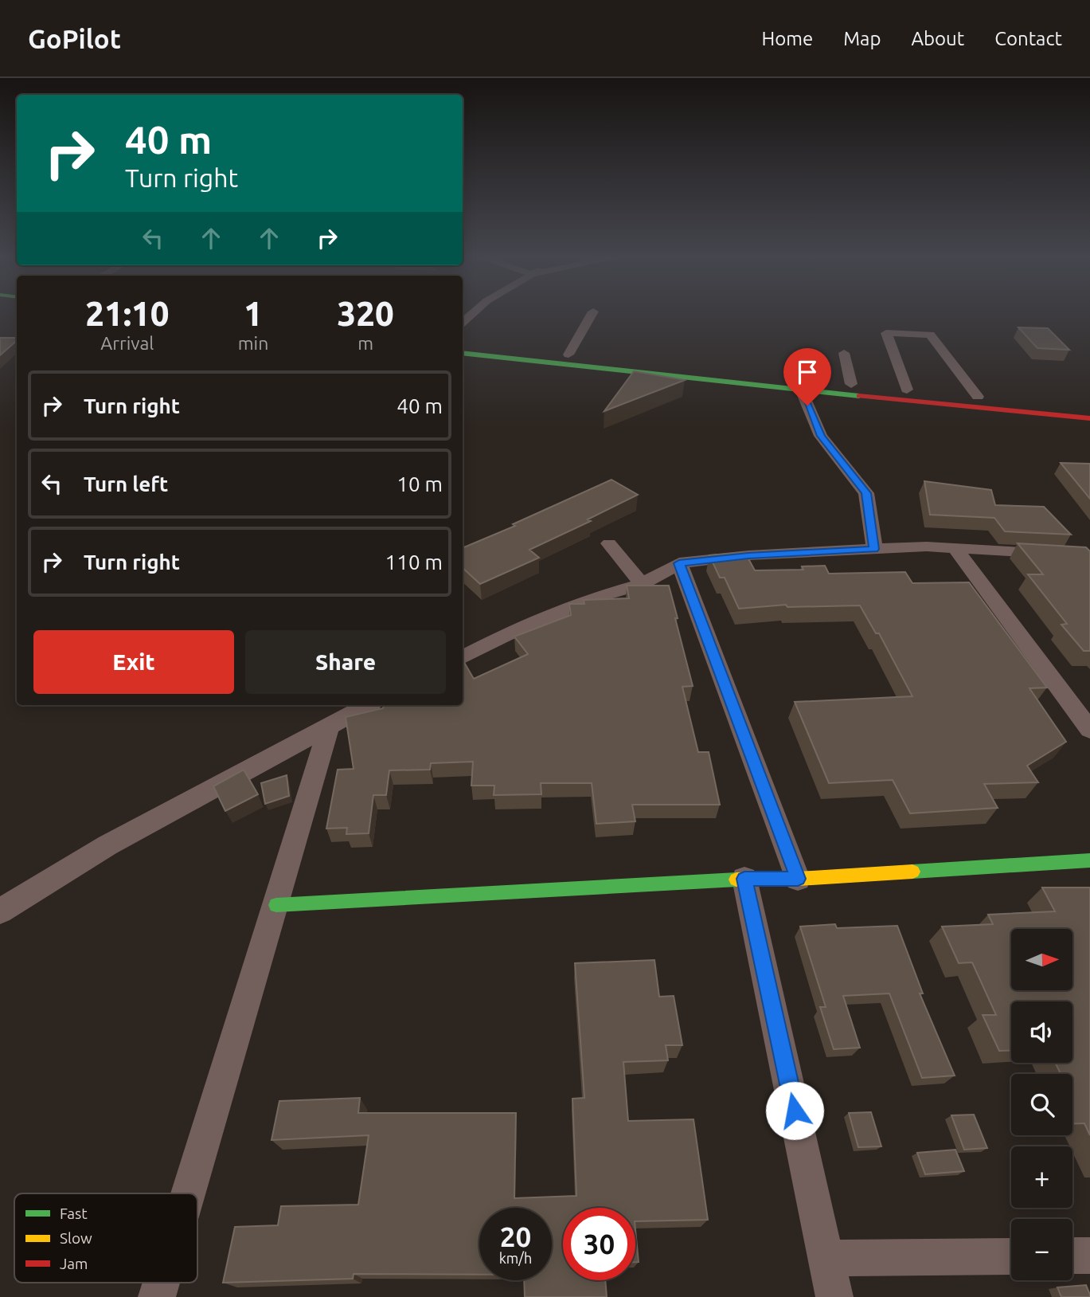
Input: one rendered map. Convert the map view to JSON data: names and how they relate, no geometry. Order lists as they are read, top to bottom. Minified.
{"legend":["Fast","Slow","Jam"],"north":"right","page":{"header":"GoPilot","nav":["Home","Map","About","Contact"],"turn":["40 m","Turn right"],"eta":["21:10","Arrival","1","min","320","m"],"list":[{"name":"Turn right","value":"40 m"},{"name":"Turn left","value":"10 m"},{"name":"Turn right","value":"110 m"}],"buttons":["Exit","Share"],"map_buttons":["+","−"],"speed":"20 km/h","limit":"30"}}
